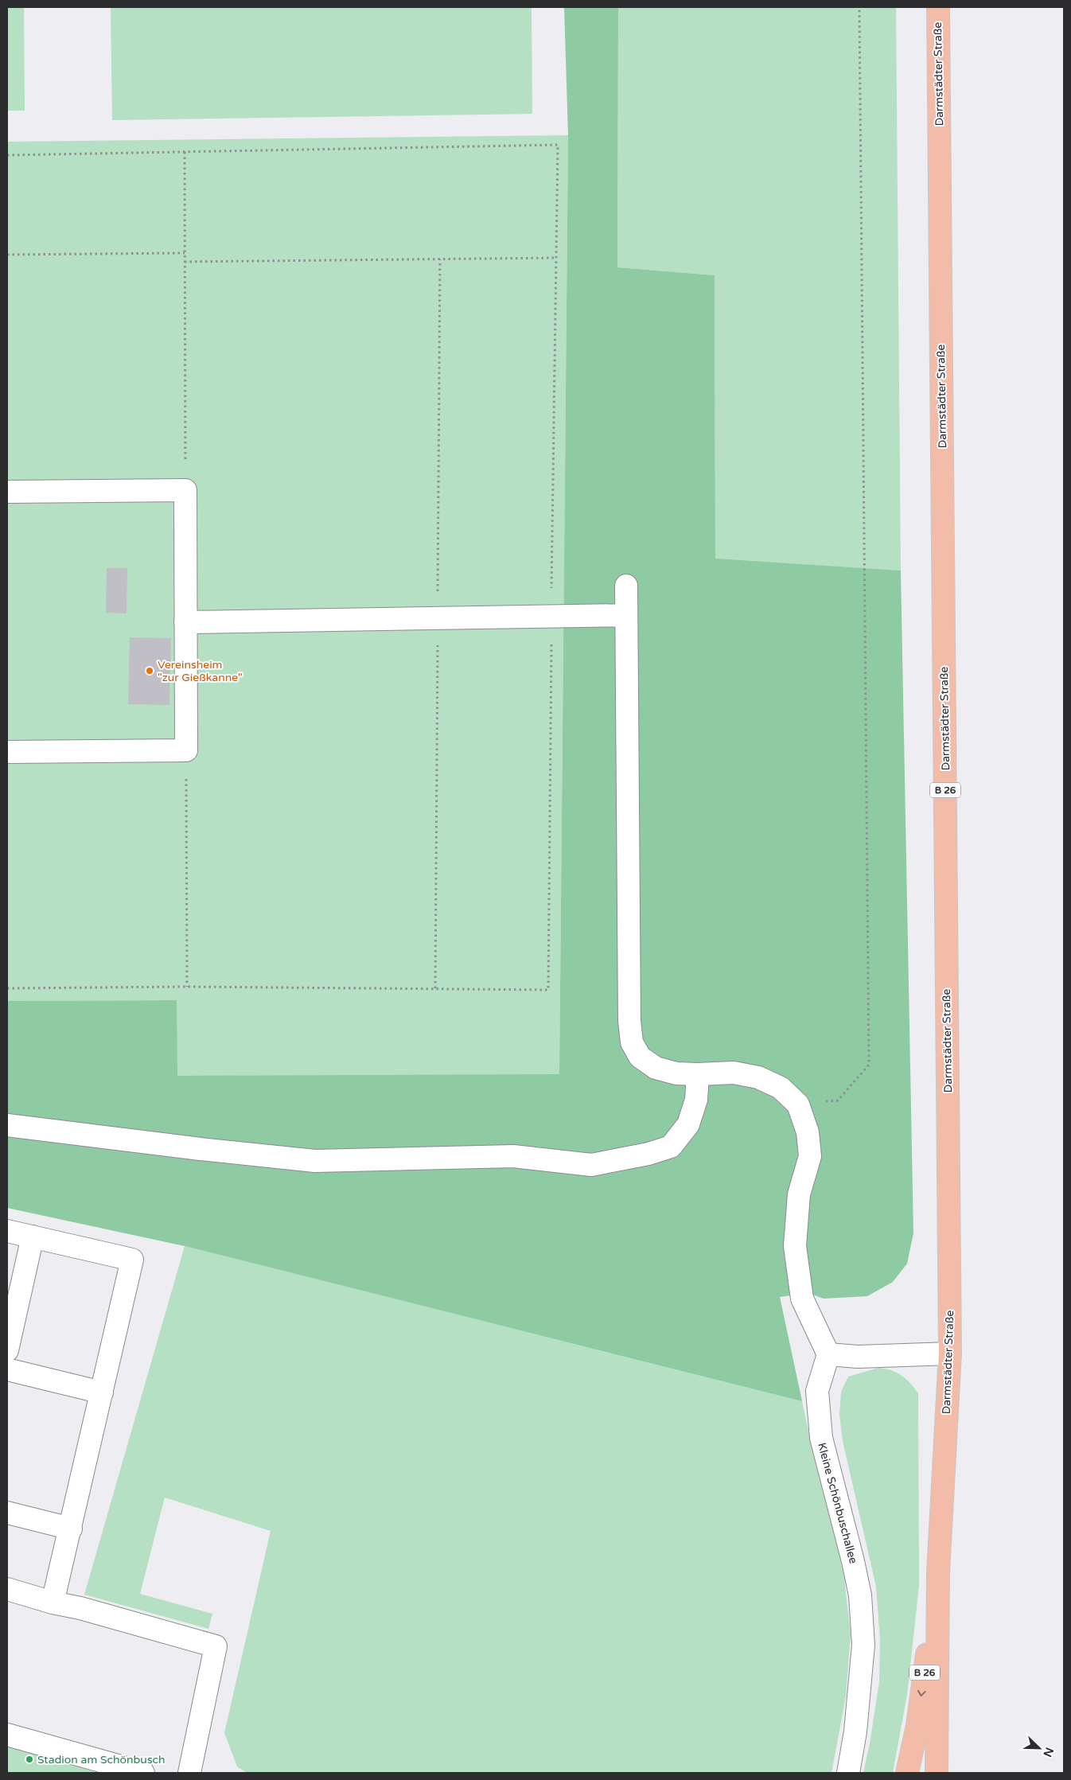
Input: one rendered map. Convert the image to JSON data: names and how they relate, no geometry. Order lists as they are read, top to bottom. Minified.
{"streets":{"main road":["Darmstädter Straße","B 26"],"street":["Kleine Schönbuschallee"]},"places":["Vereinsheim \"zur Gießkanne\"","Stadion am Schönbusch"],"north":"bottom right"}
